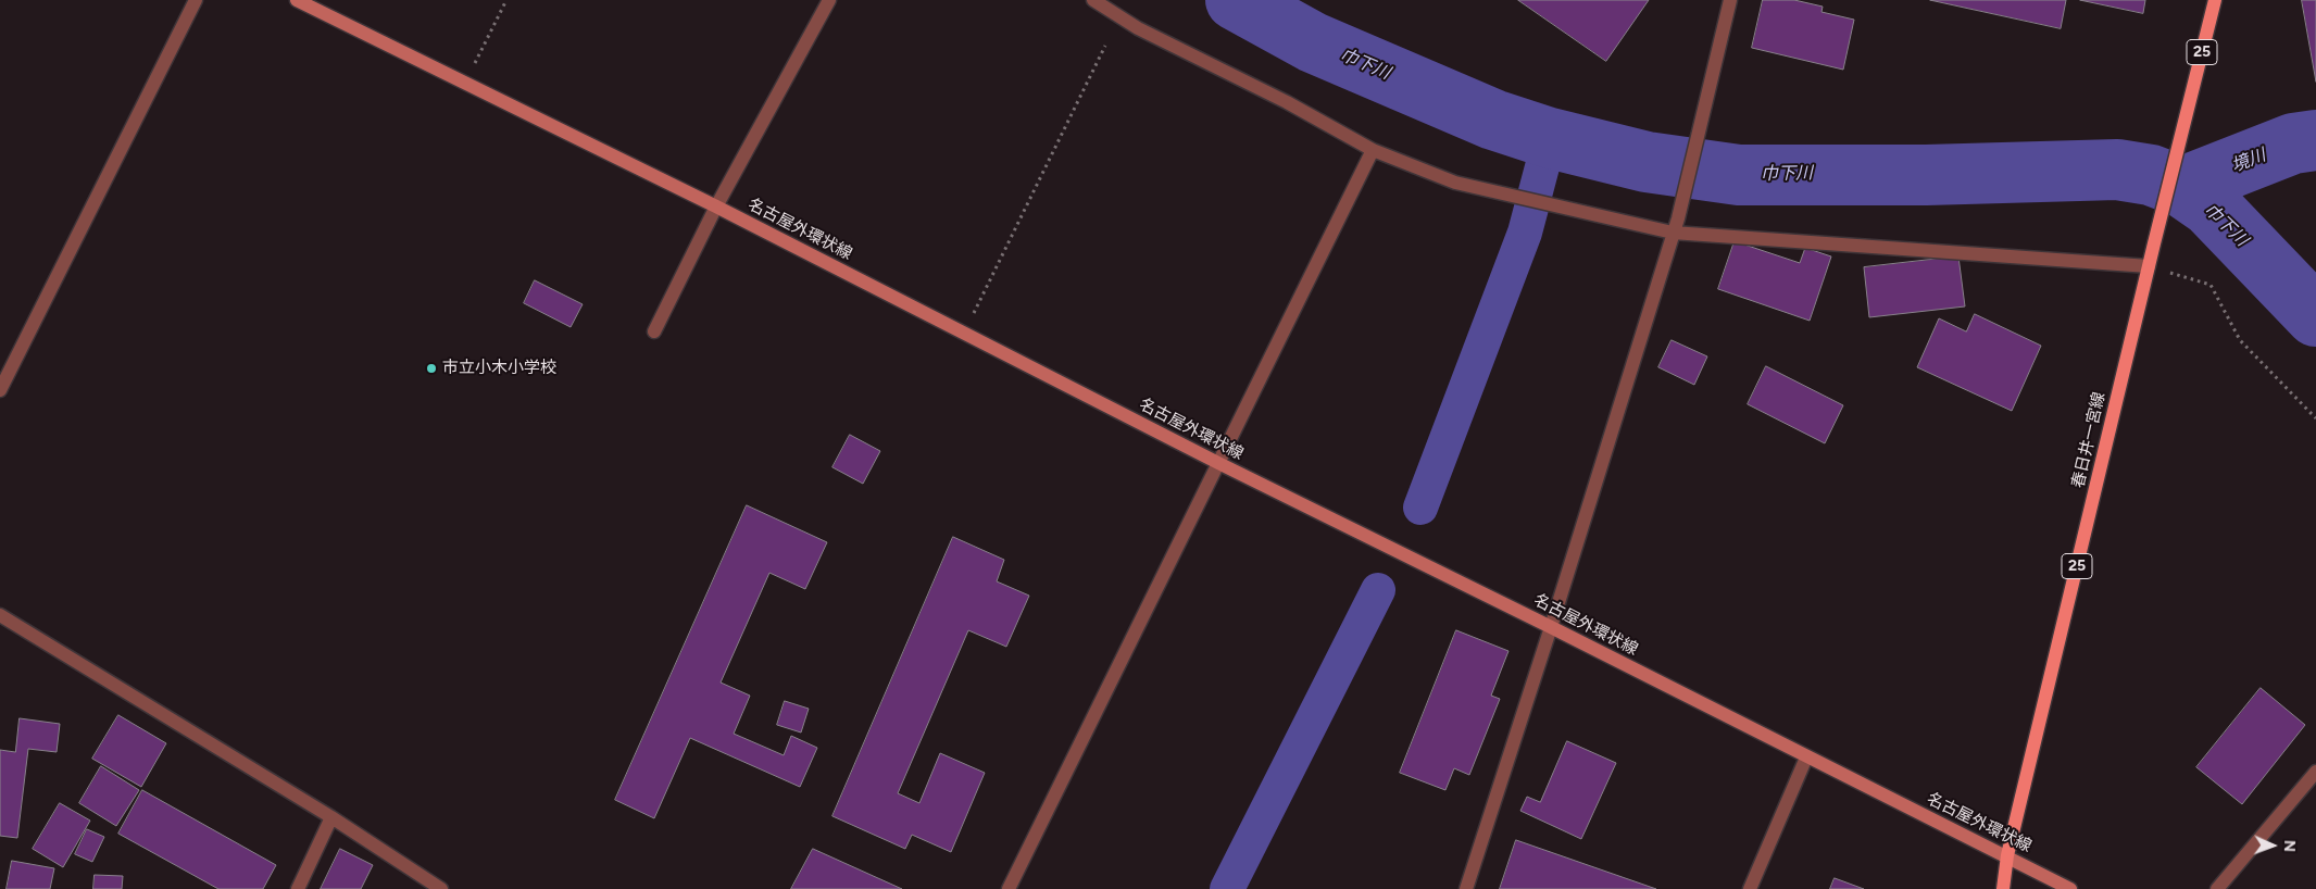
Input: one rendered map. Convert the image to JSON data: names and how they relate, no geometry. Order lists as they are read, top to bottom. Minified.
{"streets":{"main road":["25","名古屋外環状線","春日井一宮線"]},"crossings":[["名古屋外環状線","春日井一宮線"]],"water":["巾下川","境川"],"places":["市立小木小学校"],"north":"right"}
